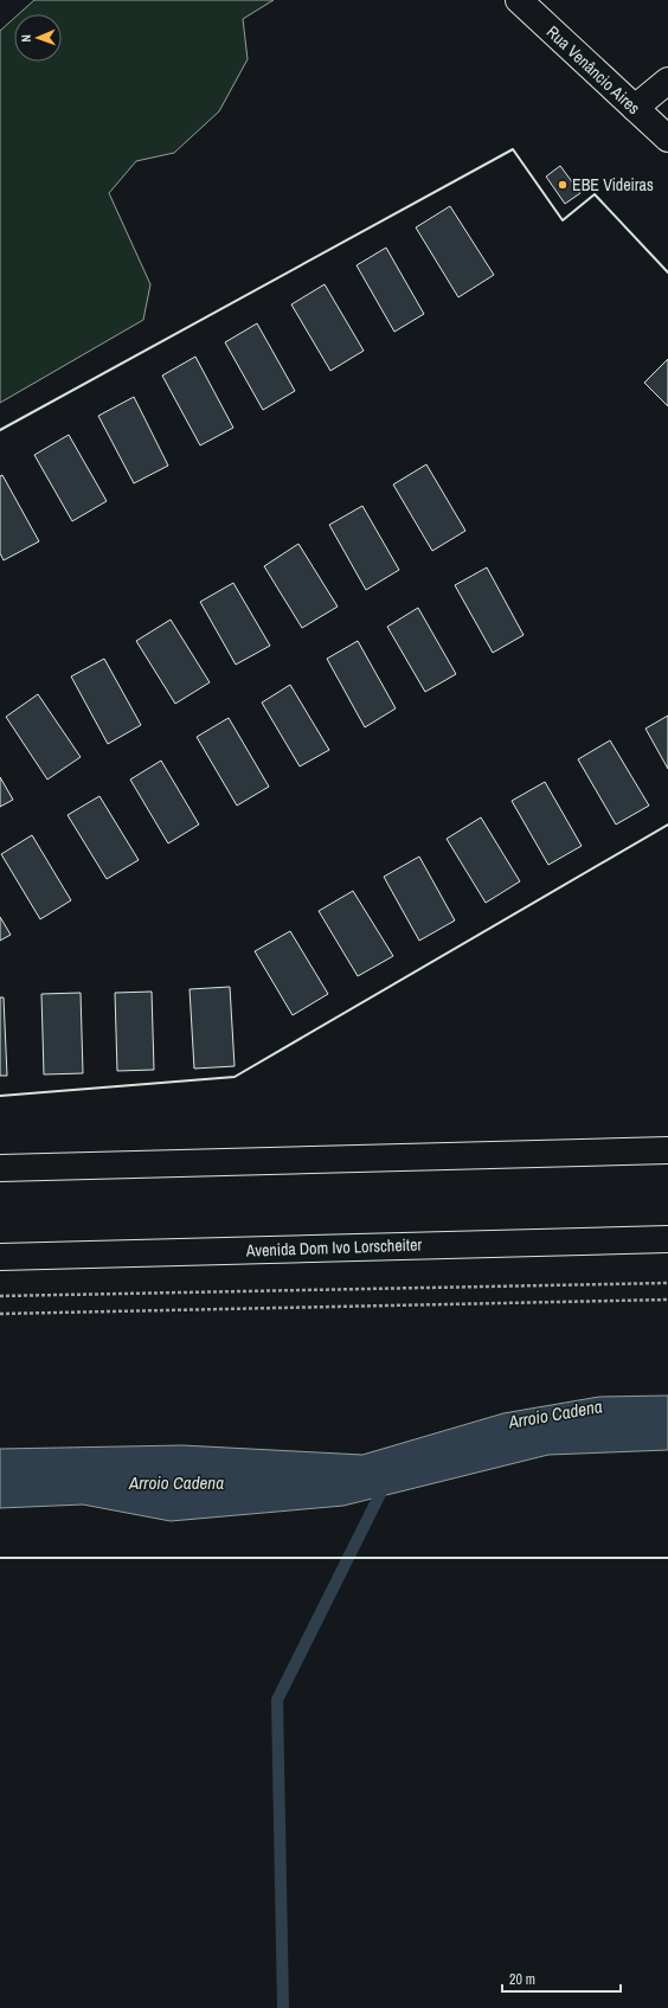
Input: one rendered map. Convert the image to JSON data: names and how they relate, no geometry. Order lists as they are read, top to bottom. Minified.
{"streets":{"main road":["Rua Venâncio Aires","Avenida Dom Ivo Lorscheiter"]},"water":["Arroio Cadena"],"places":["EBE Videiras"],"scale_bar":"20 m","north":"left"}
